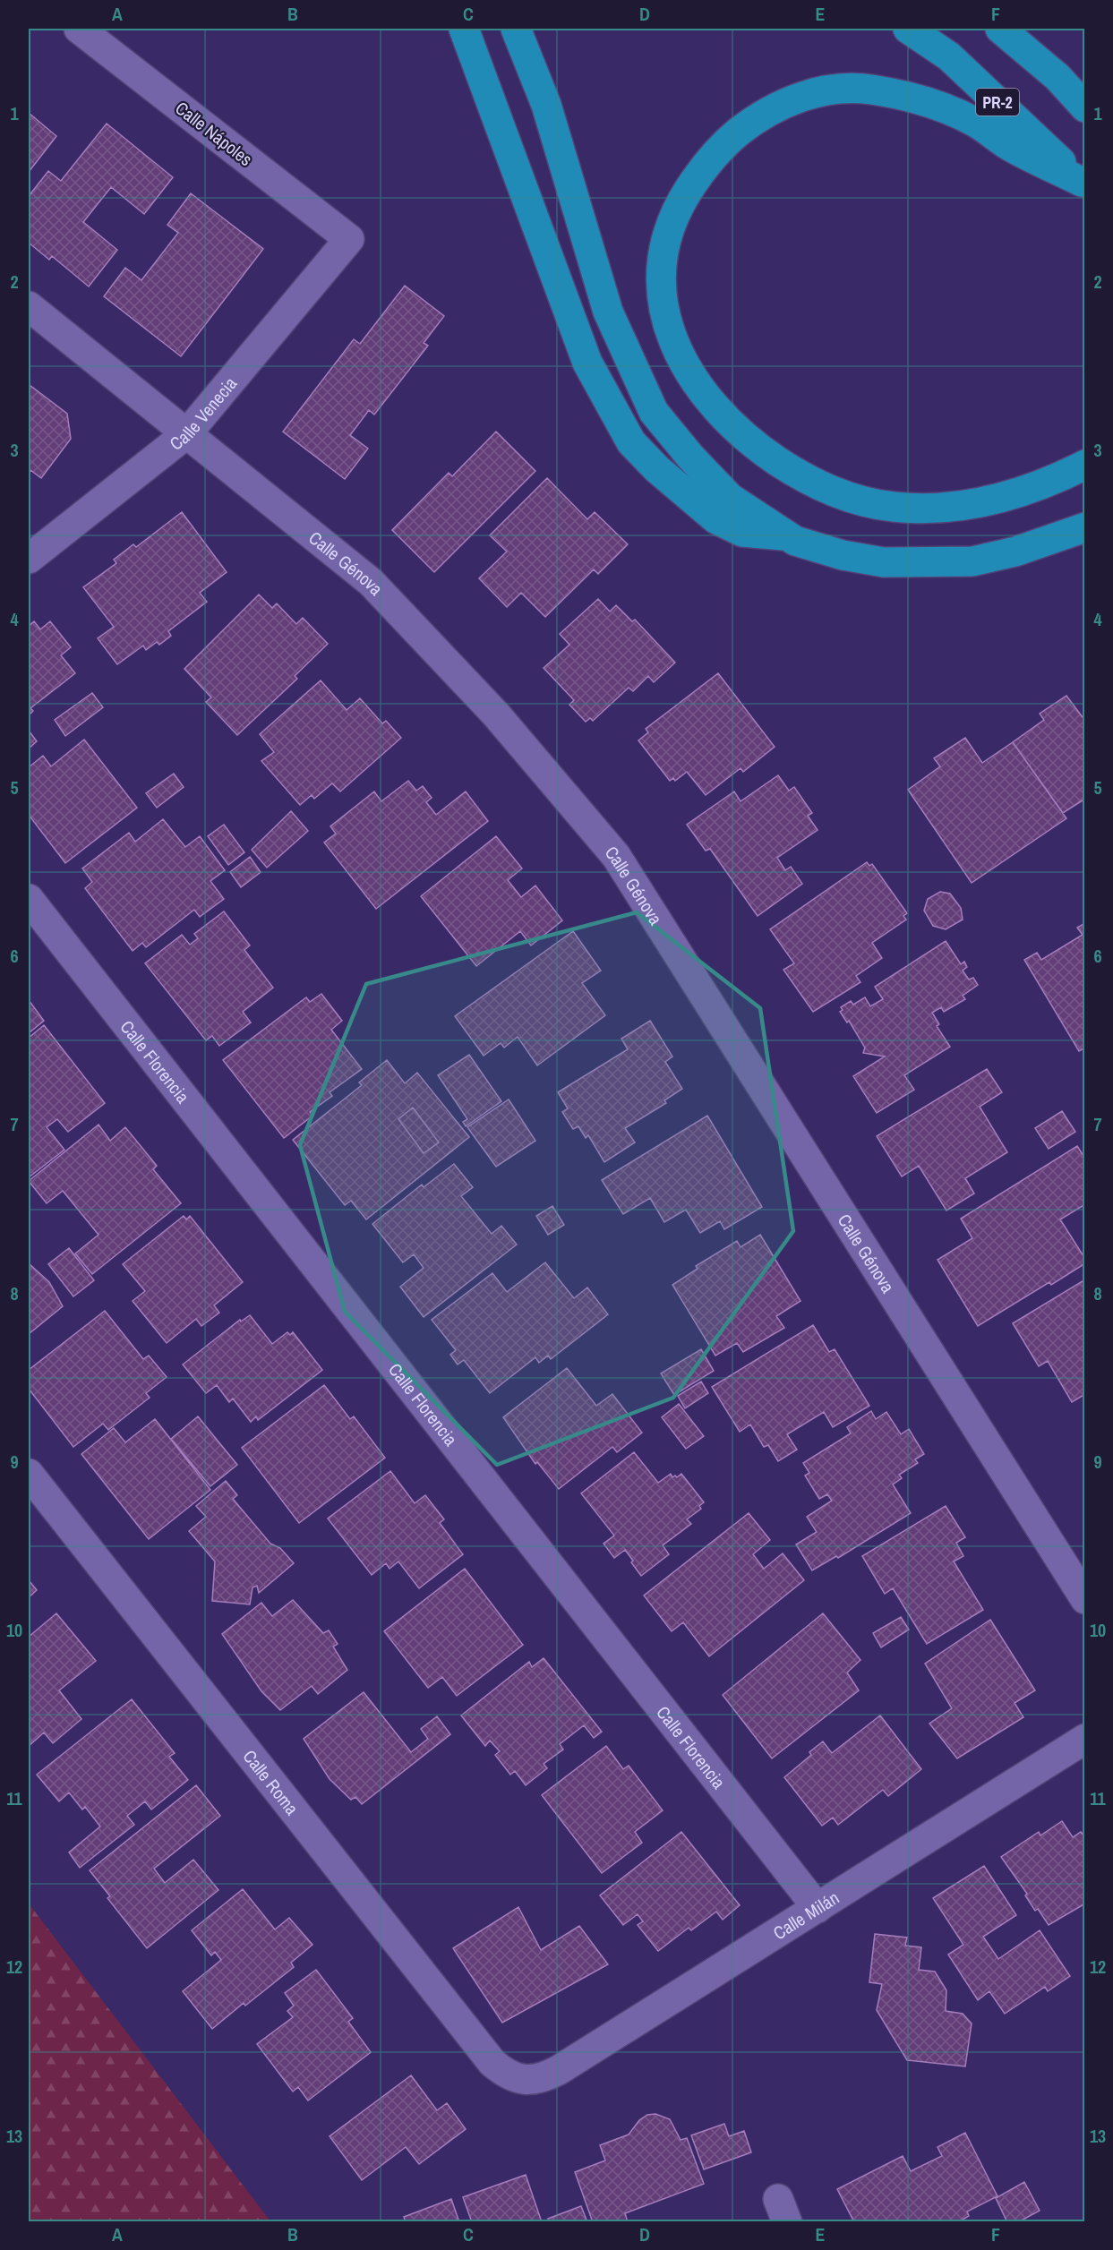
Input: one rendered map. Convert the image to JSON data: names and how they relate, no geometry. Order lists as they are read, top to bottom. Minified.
{"streets":{"highway":["PR-2"],"street":["Calle Nápoles","Calle Venecia","Calle Génova","Calle Florencia","Calle Roma","Calle Milán"]},"crossings":[["Calle Nápoles","Calle Venecia"],["Calle Venecia","Calle Génova"],["Calle Florencia","Calle Milán"],["Calle Roma","Calle Milán"]],"grid":{"columns":["A","B","C","D","E","F"],"rows":["1","2","3","4","5","6","7","8","9","10","11","12","13"]}}
